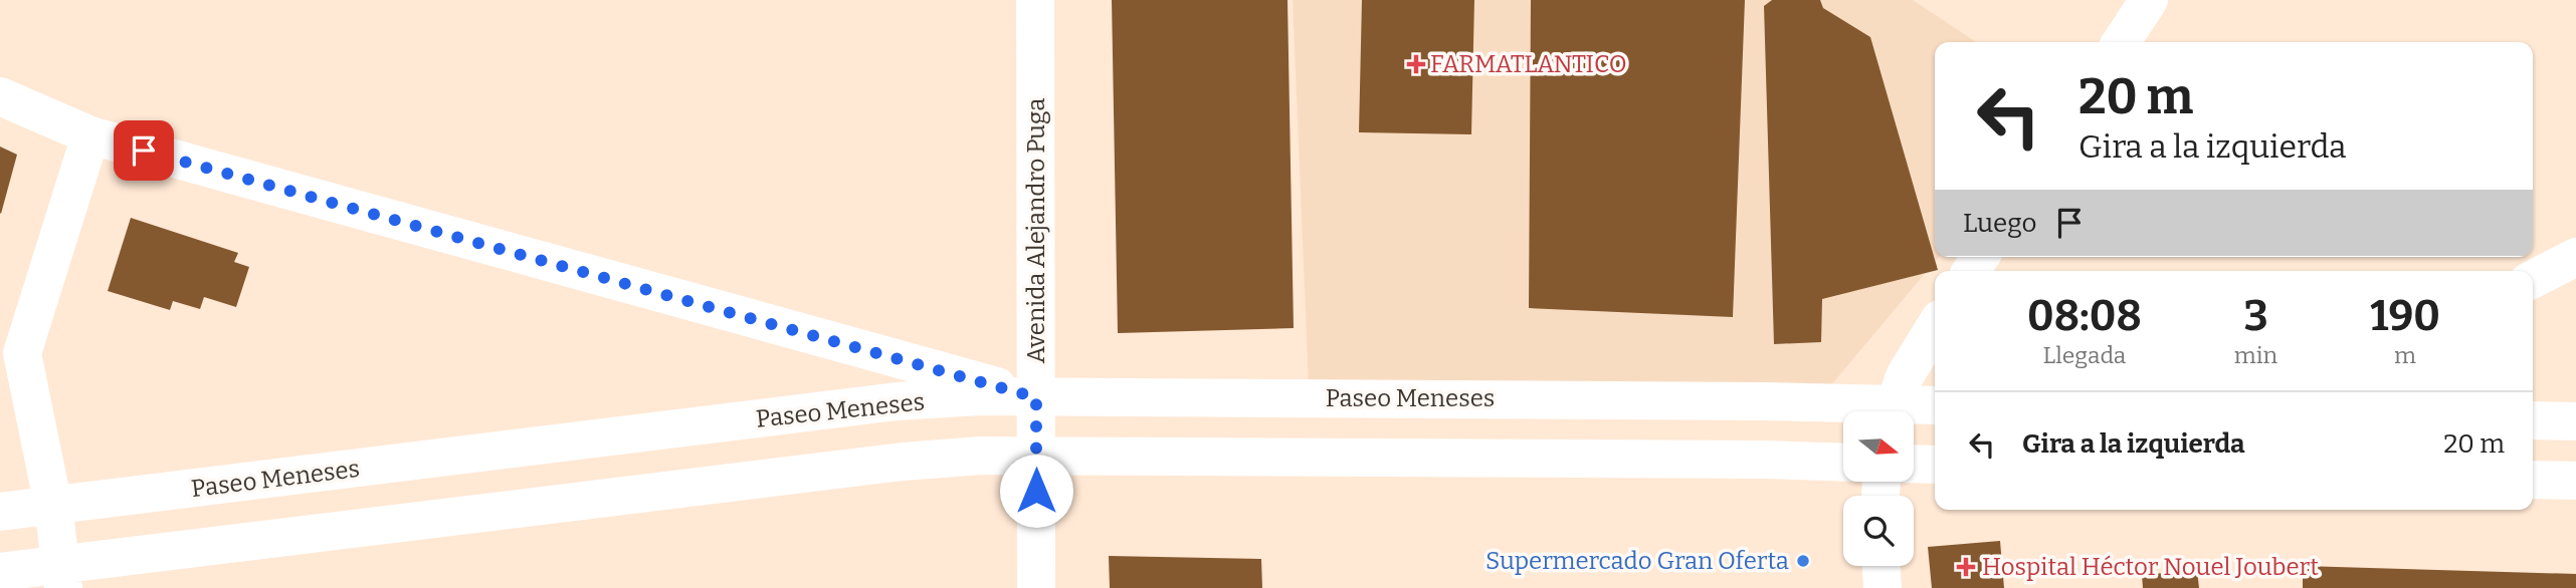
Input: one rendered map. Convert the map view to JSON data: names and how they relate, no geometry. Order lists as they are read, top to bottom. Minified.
{"streets":{"street":["Avenida Alejandro Puga","Paseo Meneses"]},"crossings":[["Avenida Alejandro Puga","Paseo Meneses"]],"places":{"health":["FARMATLANTICO","Hospital Héctor Nouel Joubert"],"other":["Supermercado Gran Oferta"]},"north":"right","page":{"turn":["20 m","Gira a la izquierda"],"then":"Luego","eta":["08:08","Llegada","3","min","190","m"],"list":[{"name":"Gira a la izquierda","value":"20 m"}]}}
